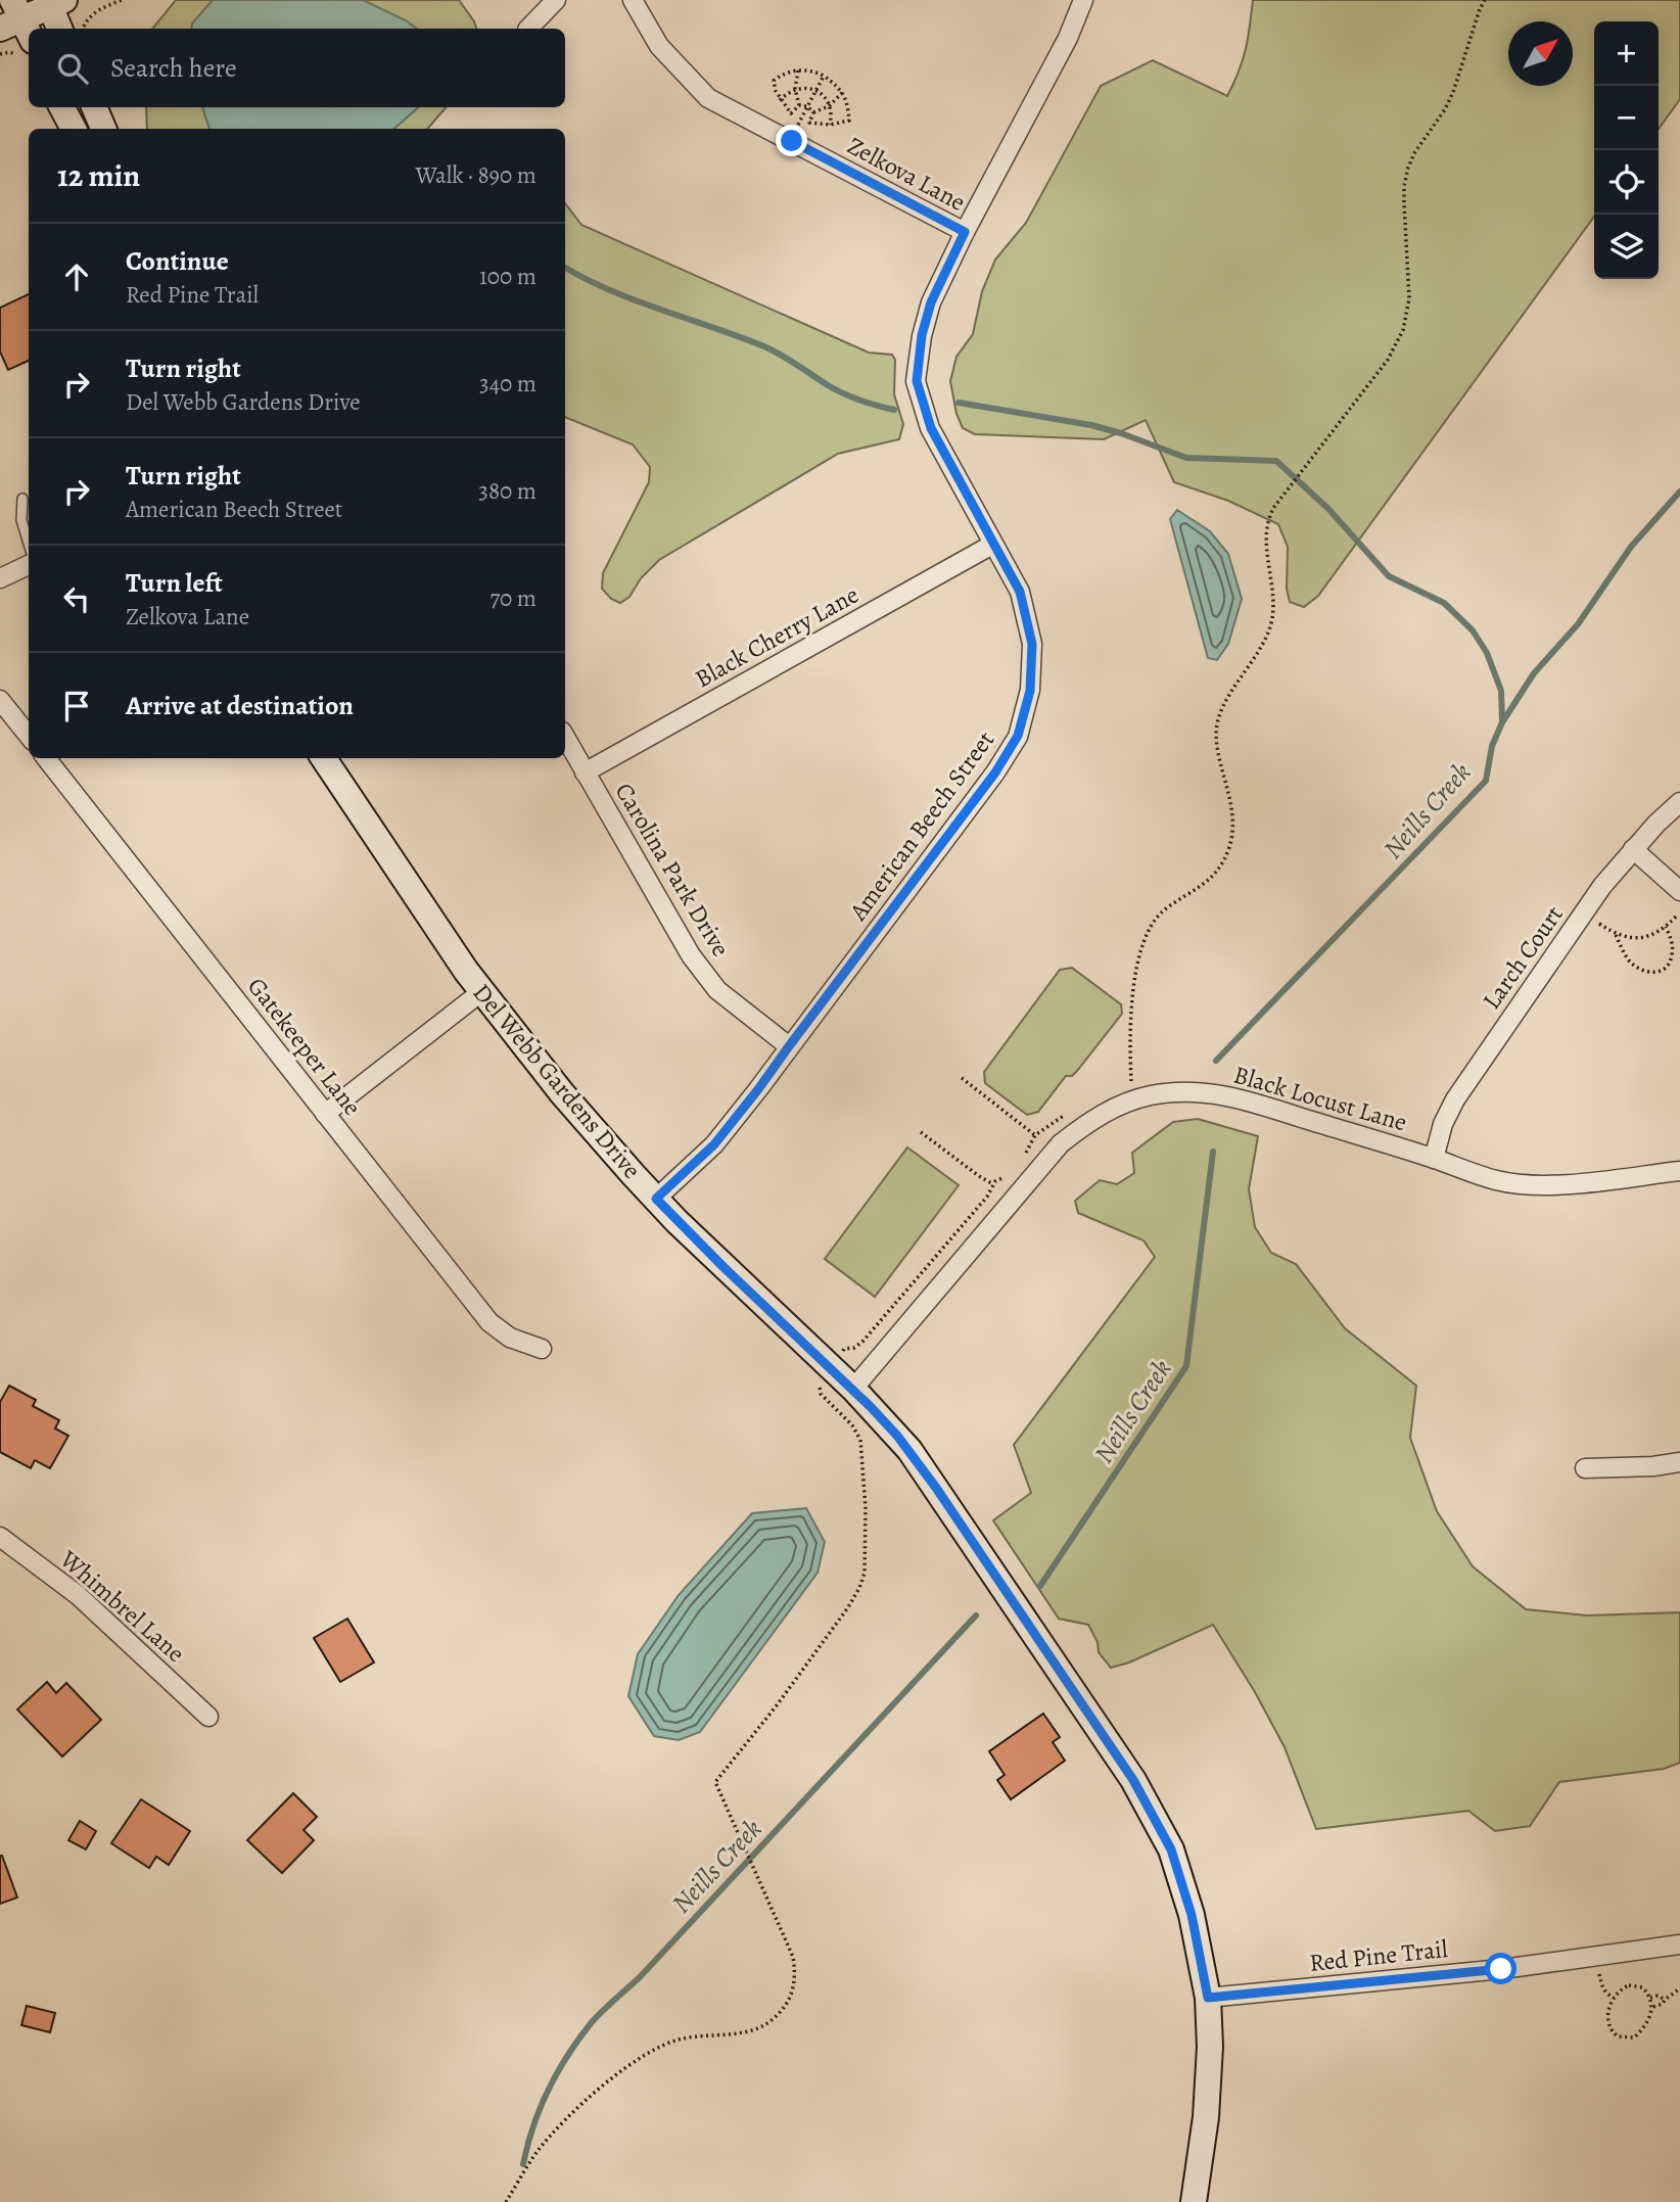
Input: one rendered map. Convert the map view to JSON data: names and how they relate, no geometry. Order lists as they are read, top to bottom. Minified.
{"streets":{"street":["Zelkova Lane","Black Cherry Lane","American Beech Street","Carolina Park Drive","Larch Court","Gatekeeper Lane","Del Webb Gardens Drive","Black Locust Lane","Whimbrel Lane","Red Pine Trail"]},"crossings":[["Zelkova Lane","American Beech Street"],["Black Cherry Lane","American Beech Street"],["Black Cherry Lane","Carolina Park Drive"],["American Beech Street","Carolina Park Drive"],["American Beech Street","Del Webb Gardens Drive"],["Larch Court","Black Locust Lane"],["Del Webb Gardens Drive","Black Locust Lane"],["Del Webb Gardens Drive","Red Pine Trail"]],"water":["Neills Creek"],"north":"top right","page":{"map_buttons":["+","−"],"search":"Search here","heading":["12 min","Walk · 890 m"],"list":[["Continue","Red Pine Trail","100 m"],["Turn right","Del Webb Gardens Drive","340 m"],["Turn right","American Beech Street","380 m"],["Turn left","Zelkova Lane","70 m"],"Arrive at destination"]}}
